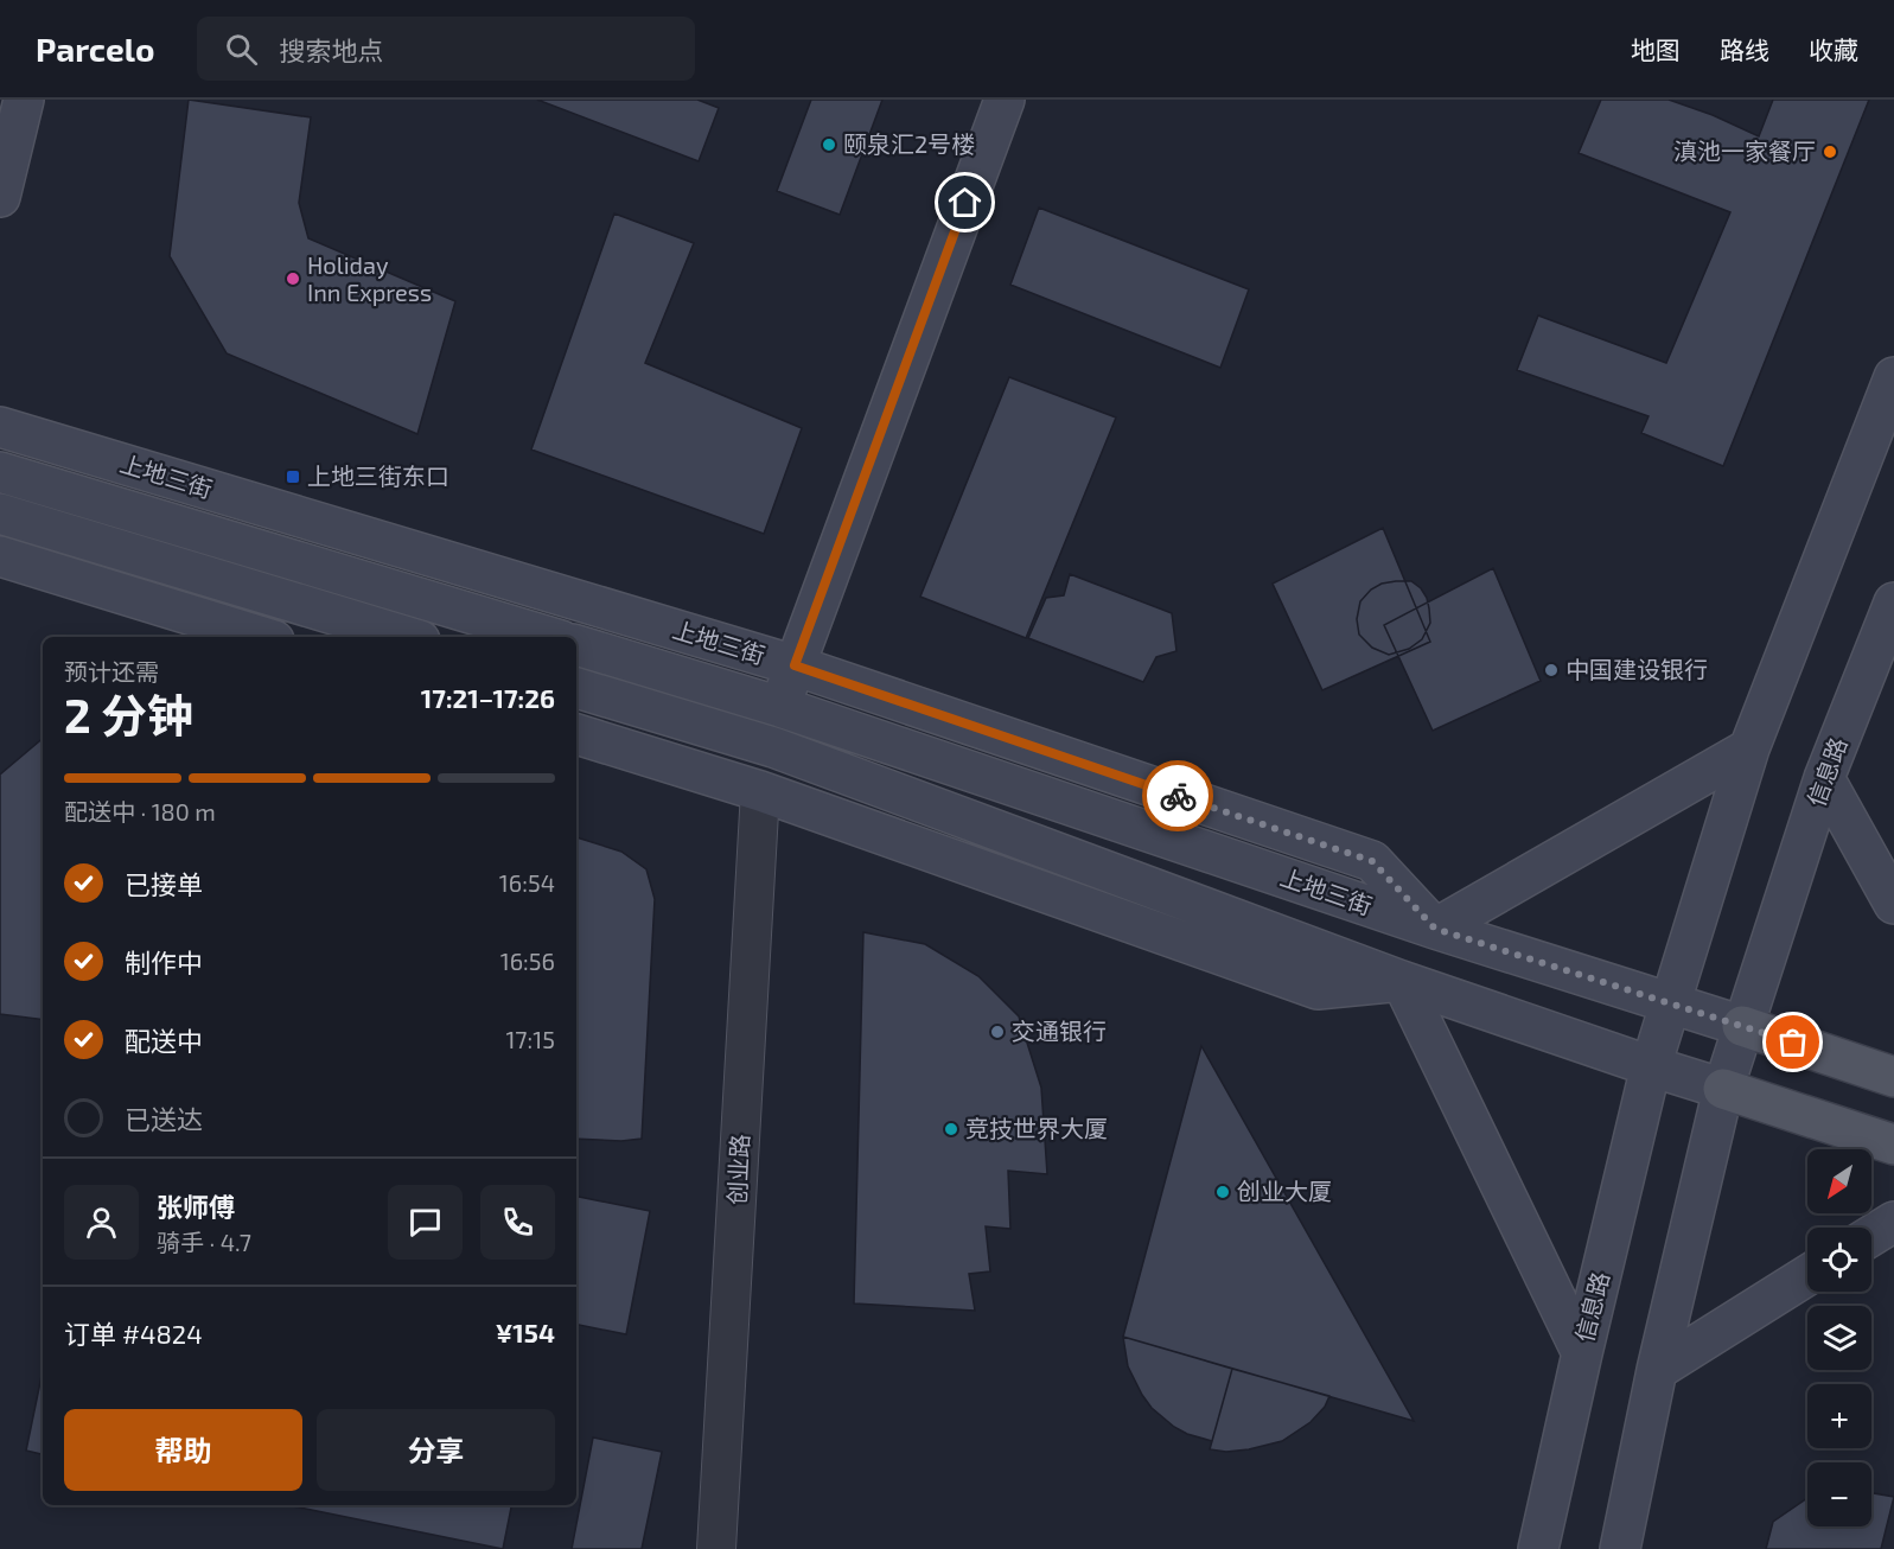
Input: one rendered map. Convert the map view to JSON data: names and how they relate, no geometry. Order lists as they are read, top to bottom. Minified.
{"streets":{"main road":["上地三街","信息路"],"street":["创业路"]},"places":{"other":["颐泉汇2号楼","滇池一家餐厅","Holiday Inn Express","中国建设银行","交通银行","竞技世界大厦","创业大厦"],"transit":["上地三街东口"]},"north":"bottom left","page":{"header":"Parcelo","search":"搜索地点","nav":["地图","路线","收藏"],"heading":["2 分钟","预计还需","17:21–17:26"],"panel":["张师傅","骑手 · 4.7","订单 #4824","¥154"],"bar":"配送中 · 180 m","list":[["已接单","16:54"],["制作中","16:56"],["配送中","17:15"],"已送达"],"map_buttons":["+","−"],"buttons":["帮助","分享"]}}
